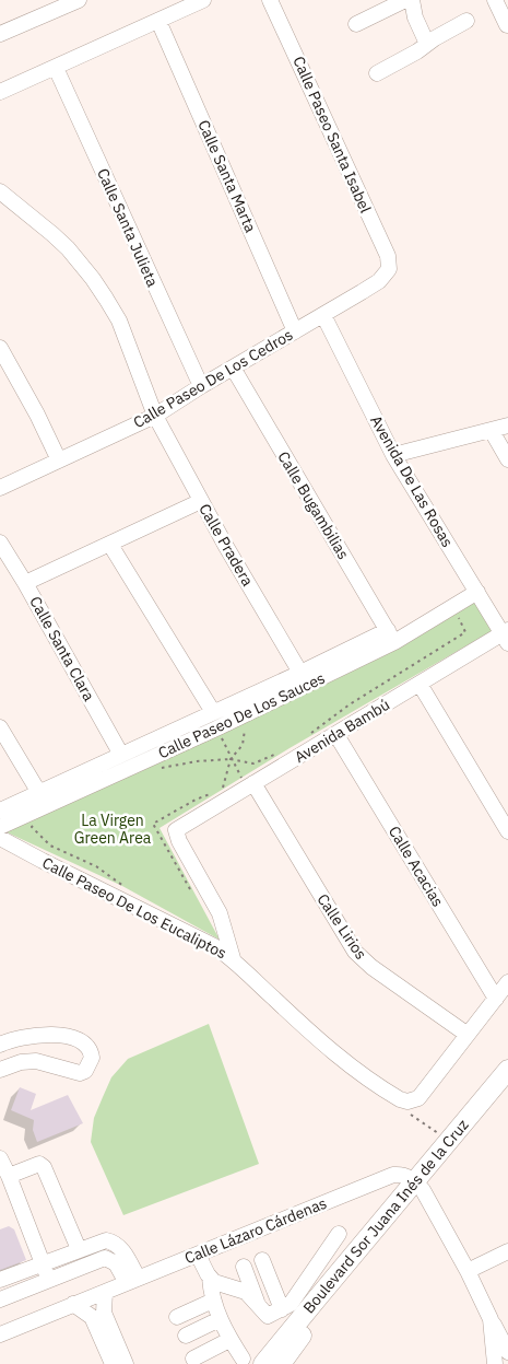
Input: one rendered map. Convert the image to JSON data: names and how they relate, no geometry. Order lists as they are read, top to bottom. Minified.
{"streets":{"main road":["Boulevard Sor Juana Inés de la Cruz"],"street":["Calle Paseo Santa Isabel","Calle Santa Marta","Calle Santa Julieta","Calle Paseo De Los Cedros","Avenida De Las Rosas","Calle Bugambilias","Calle Pradera","Calle Santa Clara","Calle Paseo De Los Sauces","Avenida Bambú","Calle Acacias","Calle Paseo De Los Eucaliptos","Calle Lirios","Calle Lázaro Cárdenas"]},"crossings":[["Calle Paseo Santa Isabel","Calle Paseo De Los Cedros"],["Calle Santa Marta","Calle Paseo De Los Cedros"],["Calle Santa Julieta","Calle Paseo De Los Cedros"],["Calle Paseo De Los Cedros","Avenida De Las Rosas"],["Calle Paseo De Los Cedros","Calle Bugambilias"],["Calle Paseo De Los Cedros","Calle Pradera"],["Avenida De Las Rosas","Calle Paseo De Los Sauces"],["Avenida De Las Rosas","Avenida Bambú"],["Calle Bugambilias","Calle Paseo De Los Sauces"],["Calle Pradera","Calle Paseo De Los Sauces"],["Calle Santa Clara","Calle Paseo De Los Sauces"],["Avenida Bambú","Calle Acacias"],["Avenida Bambú","Calle Paseo De Los Eucaliptos"],["Avenida Bambú","Calle Lirios"],["Calle Paseo De Los Eucaliptos","Calle Lirios"],["Boulevard Sor Juana Inés de la Cruz","Calle Lázaro Cárdenas"]],"parks":["La Virgen Green Area"]}
